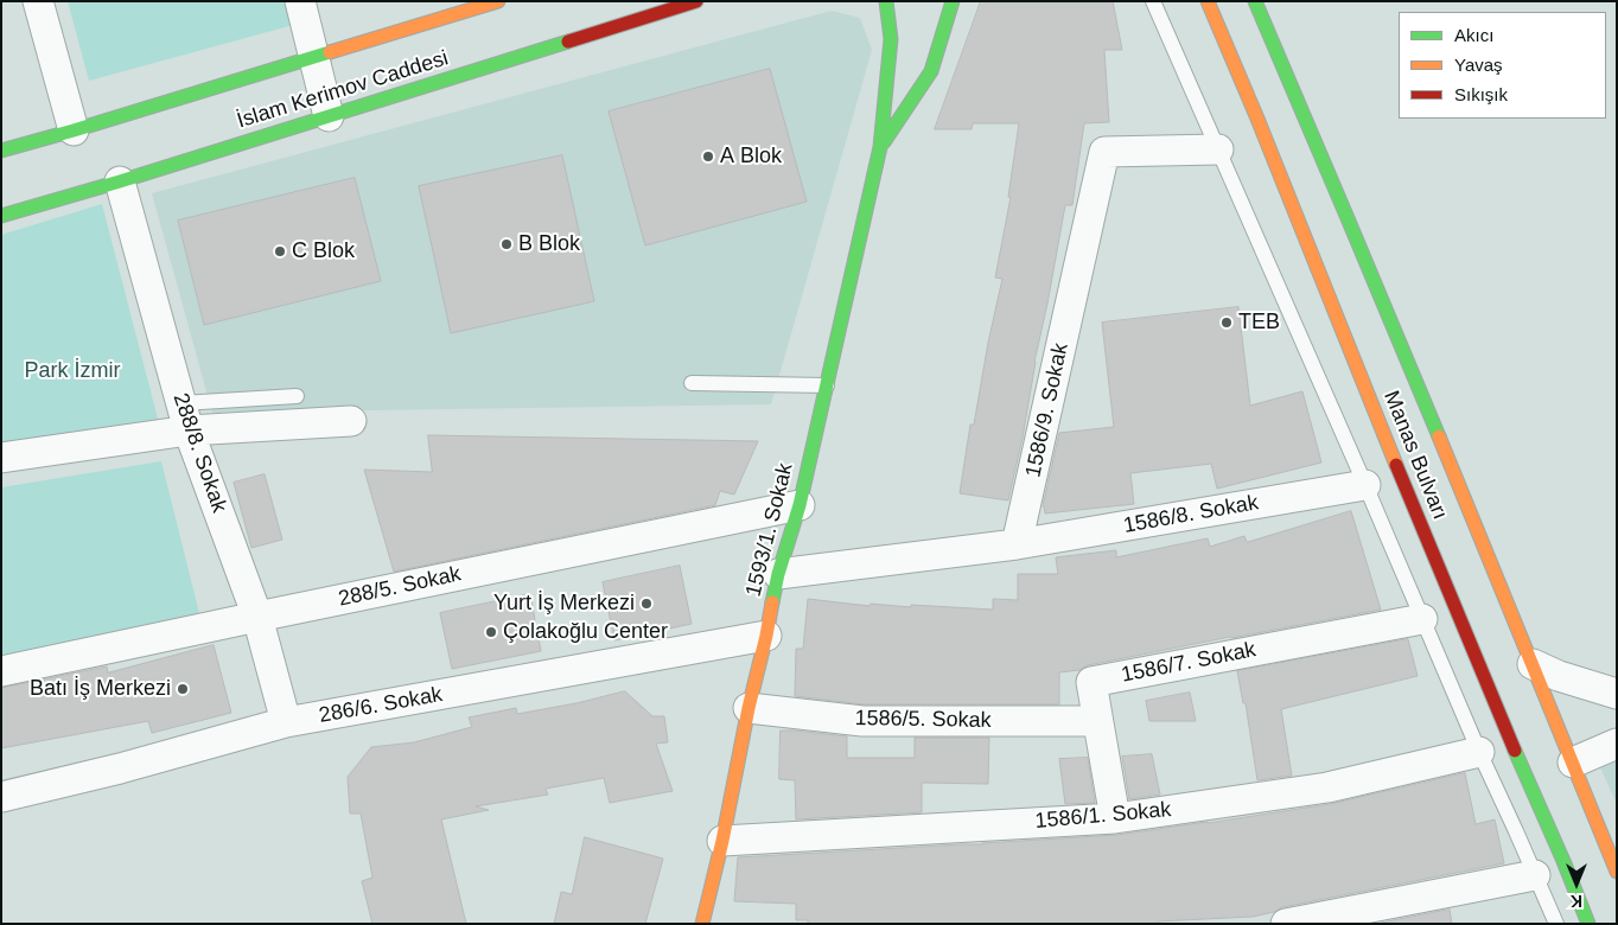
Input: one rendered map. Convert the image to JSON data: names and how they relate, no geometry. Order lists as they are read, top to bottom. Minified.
{"streets":{"main road":["İslam Kerimov Caddesi","Manas Bulvarı","1593/1. Sokak"],"street":["1586/9. Sokak","288/8. Sokak","1586/8. Sokak","288/5. Sokak","1586/7. Sokak","286/6. Sokak","1586/5. Sokak","1586/1. Sokak"]},"crossings":[["İslam Kerimov Caddesi","288/8. Sokak"],["1586/9. Sokak","1586/8. Sokak"],["288/8. Sokak","288/5. Sokak"],["288/8. Sokak","286/6. Sokak"],["1593/1. Sokak","288/5. Sokak"],["1593/1. Sokak","286/6. Sokak"],["1593/1. Sokak","1586/5. Sokak"],["1593/1. Sokak","1586/1. Sokak"],["1586/7. Sokak","1586/5. Sokak"],["1586/7. Sokak","1586/1. Sokak"]],"parks":["Park İzmir"],"places":["A Blok","B Blok","C Blok","TEB","Yurt İş Merkezi","Çolakoğlu Center","Batı İş Merkezi"],"legend":["Akıcı","Yavaş","Sıkışık"],"north":"bottom"}
